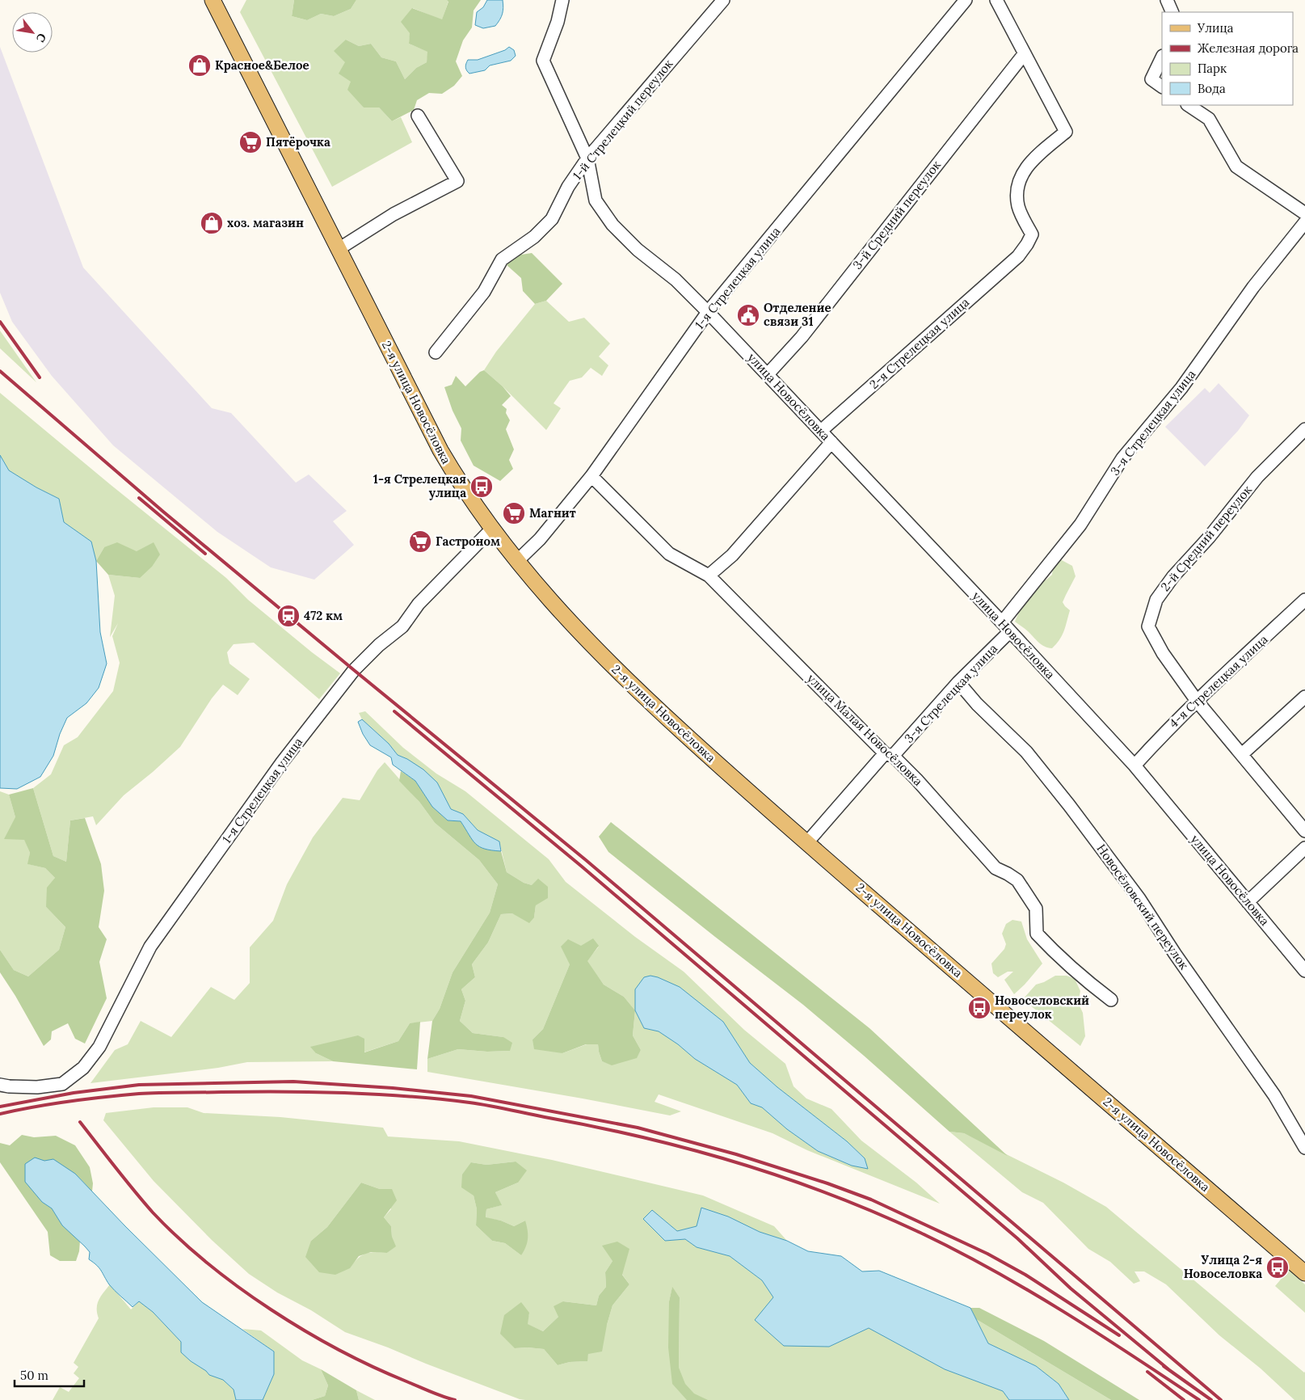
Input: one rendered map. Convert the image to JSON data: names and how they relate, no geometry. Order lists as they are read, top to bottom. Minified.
{"streets":{"main road":["2-я улица Новосёловка"],"street":["1-й Стрелецкий переулок","3-й Средний переулок","1-я Стрелецкая улица","2-я Стрелецкая улица","улица Новосёловка","3-я Стрелецкая улица","2-й Средний переулок","4-я Стрелецкая улица","улица Малая Новосёловка","Новосёловский переулок"]},"crossings":[["1-й Стрелецкий переулок","улица Новосёловка"],["3-й Средний переулок","2-я Стрелецкая улица"],["3-й Средний переулок","улица Новосёловка"],["1-я Стрелецкая улица","улица Новосёловка"],["1-я Стрелецкая улица","2-я улица Новосёловка"],["1-я Стрелецкая улица","улица Малая Новосёловка"],["2-я Стрелецкая улица","улица Новосёловка"],["улица Новосёловка","3-я Стрелецкая улица"],["улица Новосёловка","4-я Стрелецкая улица"],["2-я улица Новосёловка","3-я Стрелецкая улица"],["3-я Стрелецкая улица","улица Малая Новосёловка"],["3-я Стрелецкая улица","Новосёловский переулок"],["2-й Средний переулок","4-я Стрелецкая улица"]],"places":{"shop":["Красное&Белое","хоз. магазин"],"supermarket":["Пятёрочка","Магнит","Гастроном"],"public building":["Отделение связи 31"],"bus stop":["1-я Стрелецкая улица","Новоселовский переулок","Улица 2-я Новоселовка"],"station":["472 км"]},"legend":["Улица","Железная дорога","Парк","Вода"],"scale_bar":"50 m","north":"bottom right"}
